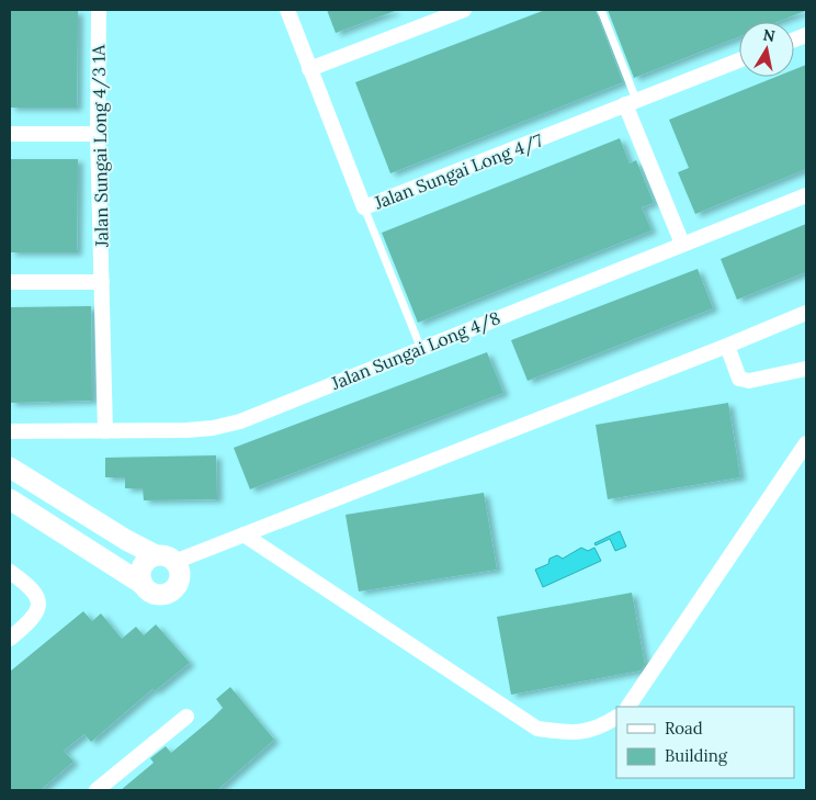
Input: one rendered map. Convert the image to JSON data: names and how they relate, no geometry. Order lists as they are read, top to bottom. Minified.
{"streets":{"street":["Jalan Sungai Long 4/3 1A","Jalan Sungai Long 4/7","Jalan Sungai Long 4/8"]},"crossings":[["Jalan Sungai Long 4/3 1A","Jalan Sungai Long 4/8"]],"legend":["Road","Building"],"north":"top"}
